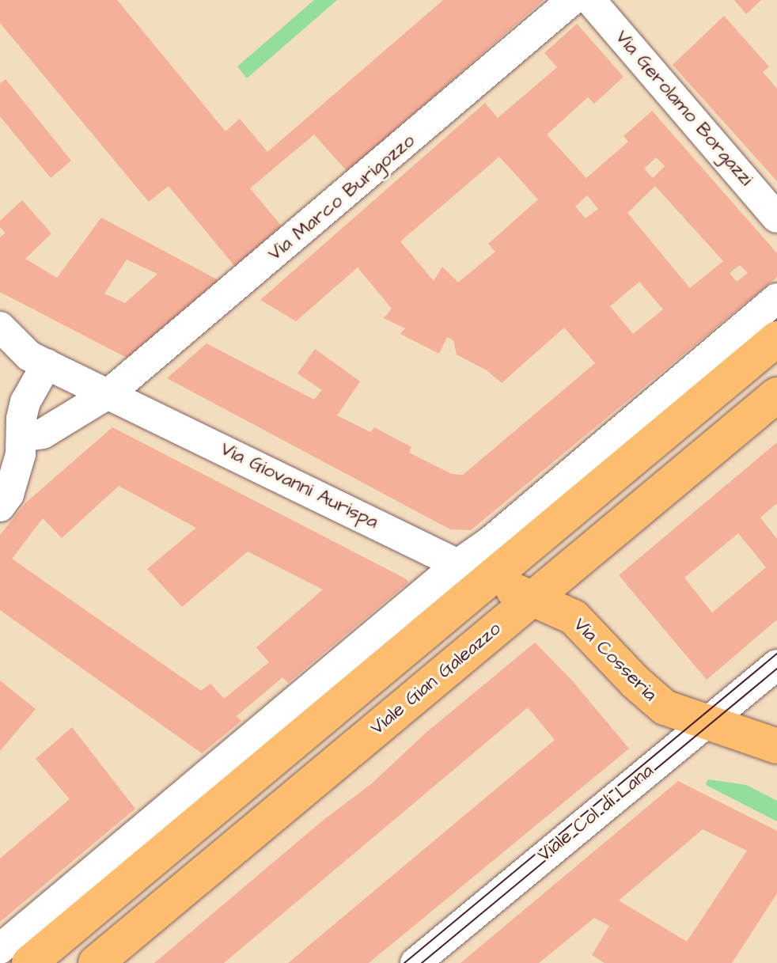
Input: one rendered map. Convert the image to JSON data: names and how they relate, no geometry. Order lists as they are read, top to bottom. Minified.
{"streets":{"main road":["Via Cosseria","Viale Gian Galeazzo"],"street":["Via Gerolamo Borgazzi","Via Marco Burigozzo","Via Giovanni Aurispa","Viale Col di Lana"]},"crossings":[["Via Marco Burigozzo","Via Giovanni Aurispa"],["Via Giovanni Aurispa","Via Cosseria"],["Via Cosseria","Viale Gian Galeazzo"],["Via Cosseria","Viale Col di Lana"]]}
